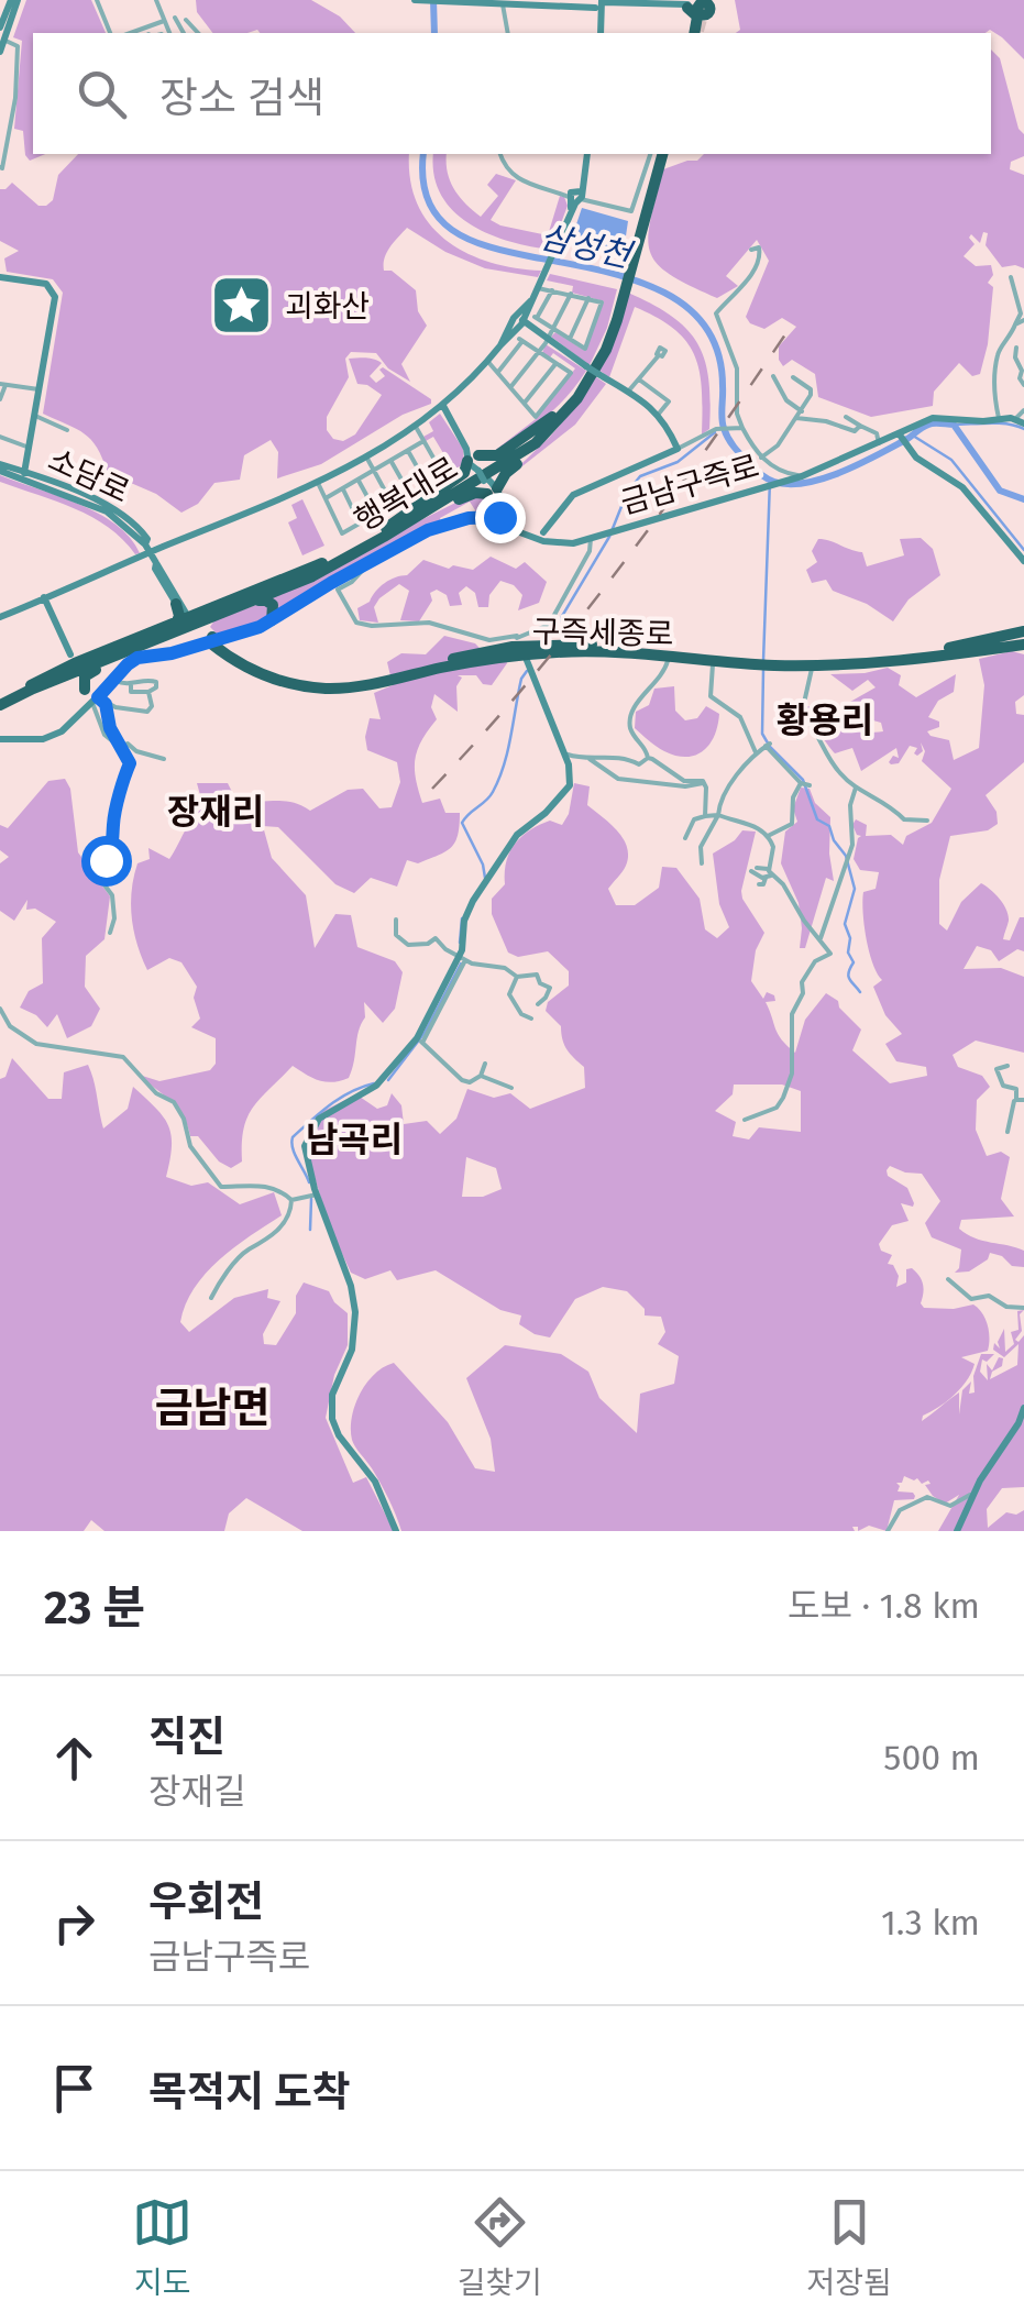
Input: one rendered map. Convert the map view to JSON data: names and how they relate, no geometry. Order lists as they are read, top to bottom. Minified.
{"streets":{"highway":["행복대로","구즉세종로"],"street":["소담로","금남구즉로"]},"crossings":[["소담로","행복대로"],["소담로","구즉세종로"],["행복대로","구즉세종로"]],"districts":["황용리","장재리","남곡리","금남면"],"water":["삼성천"],"places":{"place":["괴화산"]},"page":{"search":"장소 검색","heading":["23 분","도보 · 1.8 km"],"list":[["직진","장재길","500 m"],["우회전","금남구즉로","1.3 km"],"목적지 도착"],"nav":["지도","길찾기","저장됨"]}}
